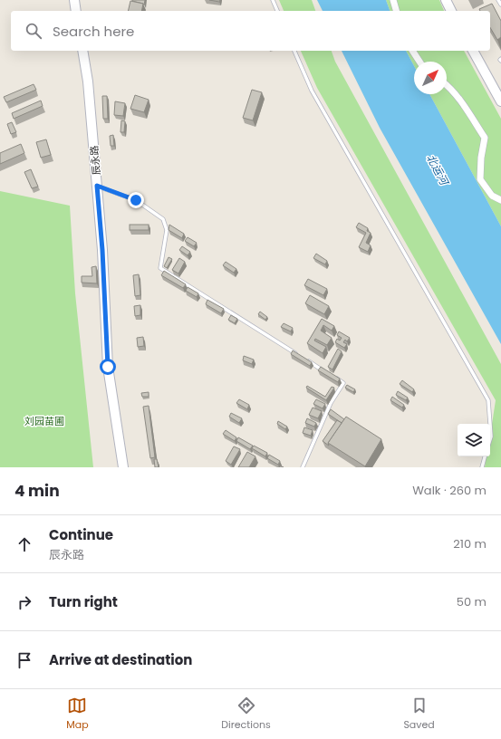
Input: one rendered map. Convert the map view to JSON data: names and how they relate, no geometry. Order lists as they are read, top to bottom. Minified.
{"streets":{"main road":["辰永路"]},"water":["北运河"],"parks":["刘园苗圃"],"north":"top right","page":{"search":"Search here","heading":["4 min","Walk · 260 m"],"list":[["Continue","辰永路","210 m"],["Turn right","50 m"],"Arrive at destination"],"nav":["Map","Directions","Saved"]}}
